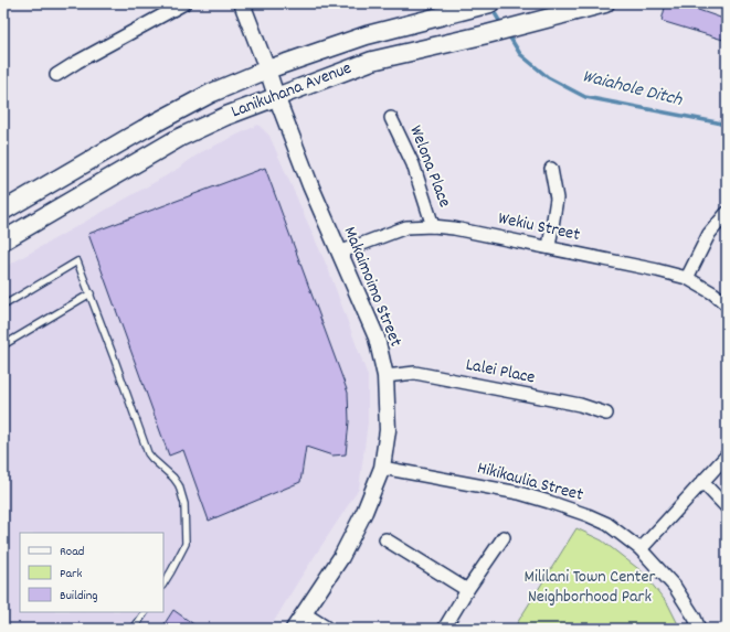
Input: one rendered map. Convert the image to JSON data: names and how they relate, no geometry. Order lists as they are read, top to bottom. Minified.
{"streets":{"main road":["Lanikuhana Avenue"],"street":["Welona Place","Wekiu Street","Makaimoimo Street","Lalei Place","Hikikaulia Street"]},"crossings":[["Lanikuhana Avenue","Makaimoimo Street"],["Welona Place","Wekiu Street"],["Wekiu Street","Makaimoimo Street"],["Makaimoimo Street","Lalei Place"],["Makaimoimo Street","Hikikaulia Street"]],"water":["Waiahole Ditch"],"parks":["Mililani Town Center Neighborhood Park"],"legend":["Road","Park","Building"]}
